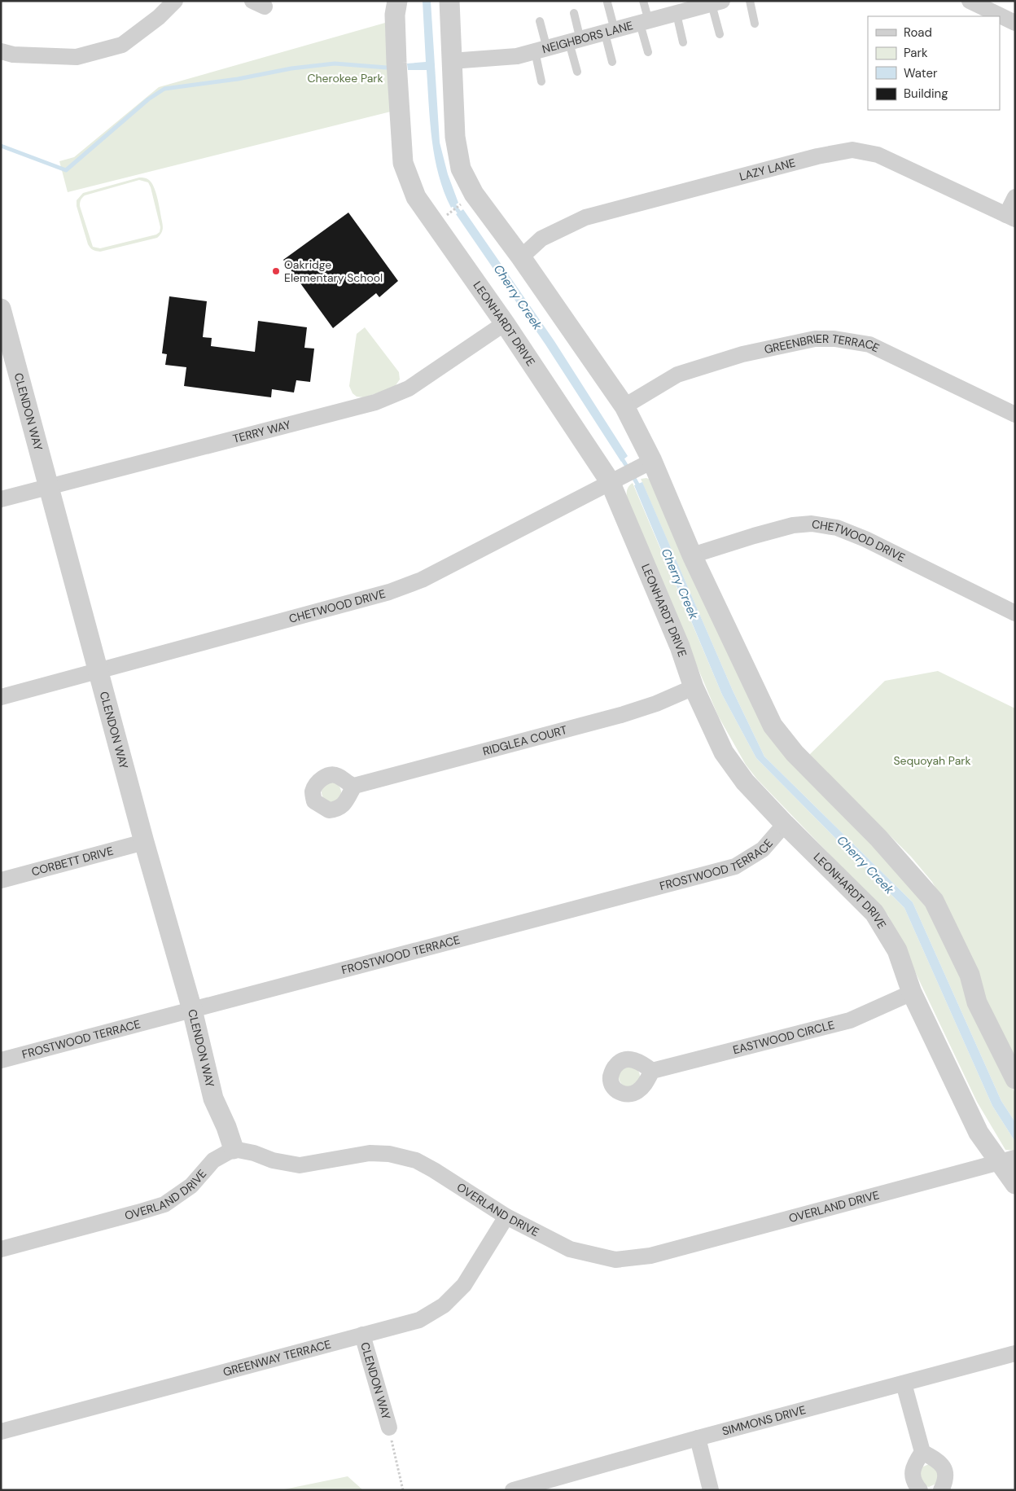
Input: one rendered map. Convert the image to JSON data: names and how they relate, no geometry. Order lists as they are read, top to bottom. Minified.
{"streets":{"street":["NEIGHBORS LANE","LAZY LANE","LEONHARDT DRIVE","GREENBRIER TERRACE","CLENDON WAY","TERRY WAY","CHETWOOD DRIVE","RIDGLEA COURT","CORBETT DRIVE","FROSTWOOD TERRACE","EASTWOOD CIRCLE","OVERLAND DRIVE","GREENWAY TERRACE","SIMMONS DRIVE"]},"crossings":[["LEONHARDT DRIVE","TERRY WAY"],["LEONHARDT DRIVE","CHETWOOD DRIVE"],["LEONHARDT DRIVE","RIDGLEA COURT"],["LEONHARDT DRIVE","FROSTWOOD TERRACE"],["LEONHARDT DRIVE","EASTWOOD CIRCLE"],["LEONHARDT DRIVE","OVERLAND DRIVE"],["CLENDON WAY","TERRY WAY"],["CLENDON WAY","CHETWOOD DRIVE"],["CLENDON WAY","CORBETT DRIVE"],["CLENDON WAY","FROSTWOOD TERRACE"],["CLENDON WAY","OVERLAND DRIVE"],["CLENDON WAY","GREENWAY TERRACE"],["OVERLAND DRIVE","GREENWAY TERRACE"]],"water":["Cherry Creek"],"parks":["Cherokee Park","Sequoyah Park"],"places":["Oakridge Elementary School"],"legend":["Road","Park","Water","Building"]}
